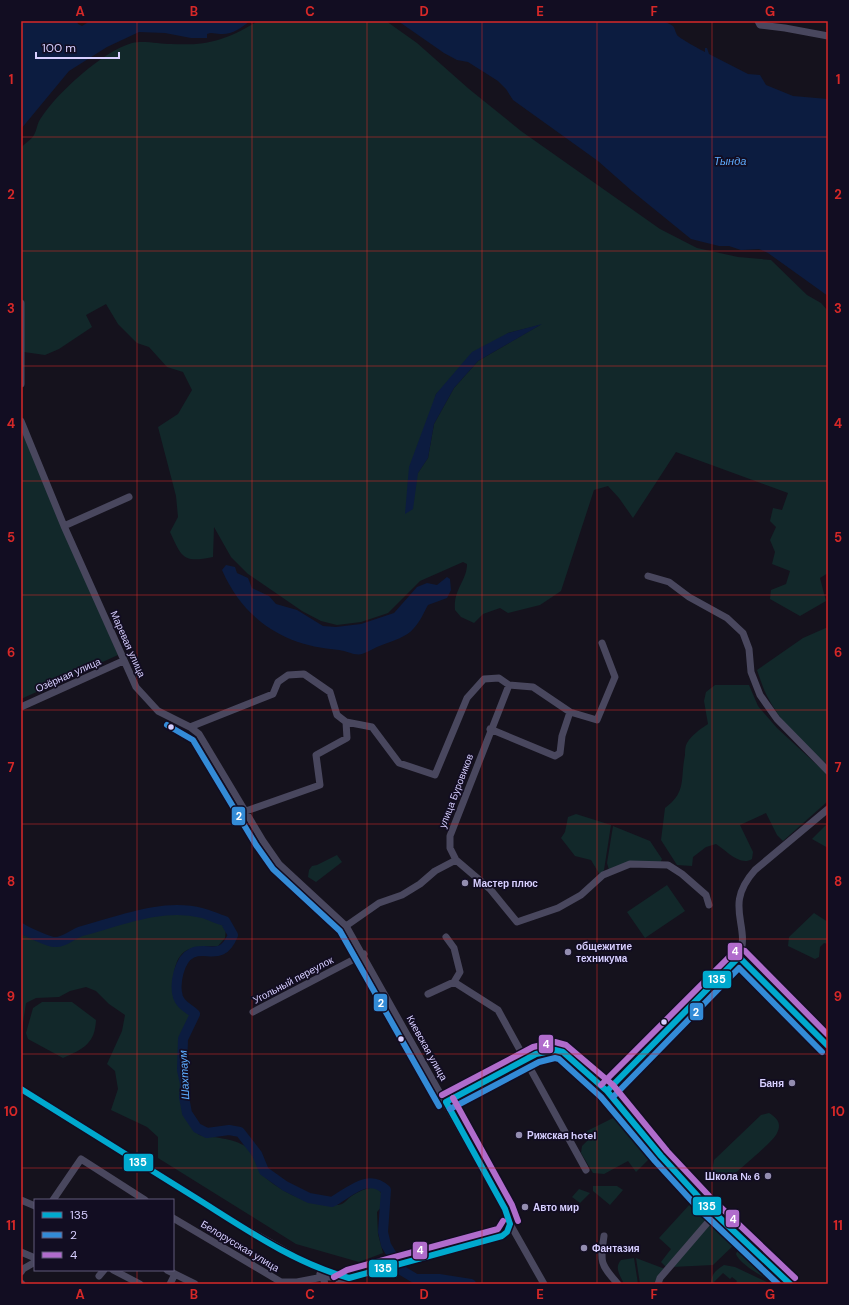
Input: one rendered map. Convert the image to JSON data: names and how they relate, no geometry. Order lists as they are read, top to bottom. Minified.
{"streets":{"street":["Маревая улица","Озёрная улица","улица Буровиков","Угольный переулок","Киевская улица","Белорусская улица"]},"crossings":[["Маревая улица","Озёрная улица"],["Маревая улица","Киевская улица"],["Угольный переулок","Киевская улица"]],"water":["Тында","Шахтаум"],"places":["Мастер плюс","общежитие техникума","Баня","Рижская hotel","Школа № 6","Авто мир","Фантазия"],"lines":["transit line 2","transit line 4","transit line 135"],"legend":["135","2","4"],"scale_bar":"100 m","grid":{"columns":["A","B","C","D","E","F","G"],"rows":["1","2","3","4","5","6","7","8","9","10","11"]}}
